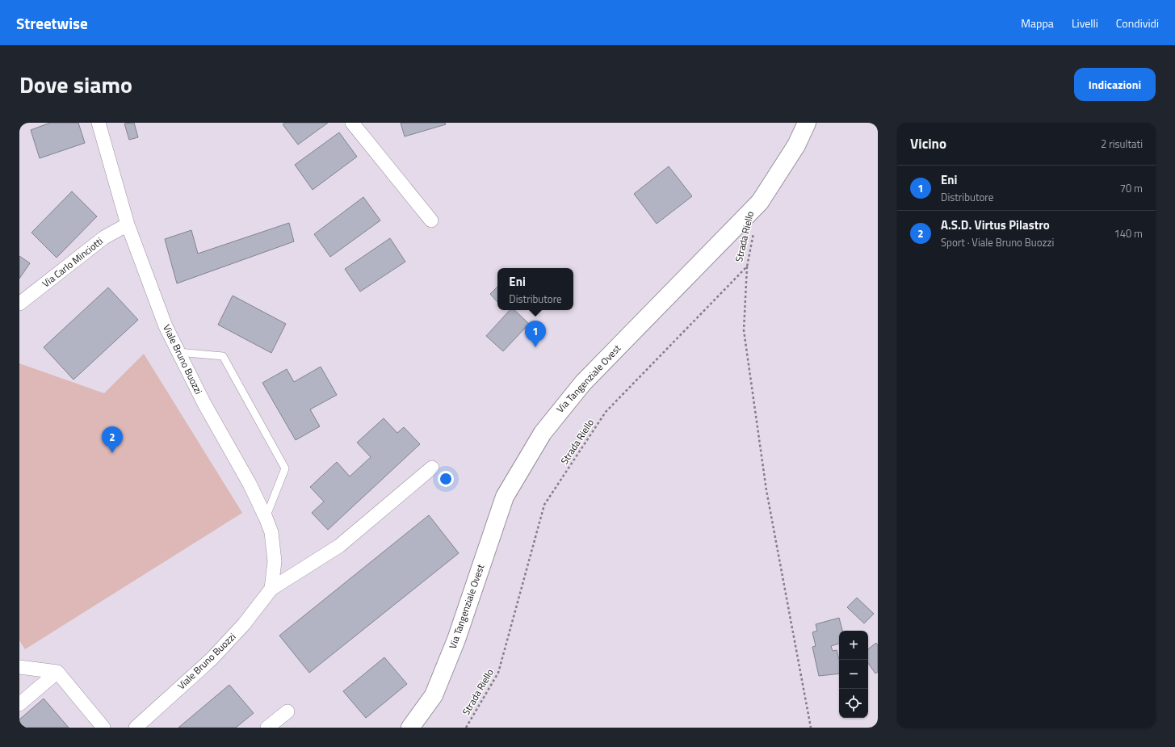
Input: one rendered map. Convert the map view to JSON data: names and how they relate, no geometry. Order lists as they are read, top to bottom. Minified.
{"streets":{"main road":["Via Tangenziale Ovest"],"street":["Via Carlo Minciotti","Viale Bruno Buozzi"],"path":["Strada Riello"]},"crossings":[["Via Carlo Minciotti","Viale Bruno Buozzi"]],"page":{"header":"Streetwise","nav":["Mappa","Livelli","Condividi"],"title":"Dove siamo","buttons":"Indicazioni","heading":["Vicino","2 risultati"],"list":[{"mark":"1","name":"Eni","note":"Distributore","value":"70 m"},{"mark":"2","name":"A.S.D. Virtus Pilastro","note":"Sport · Viale Bruno Buozzi","value":"140 m"}],"popup":["Eni","Distributore"],"pins":["1","2"],"map_buttons":["+","−"]}}
